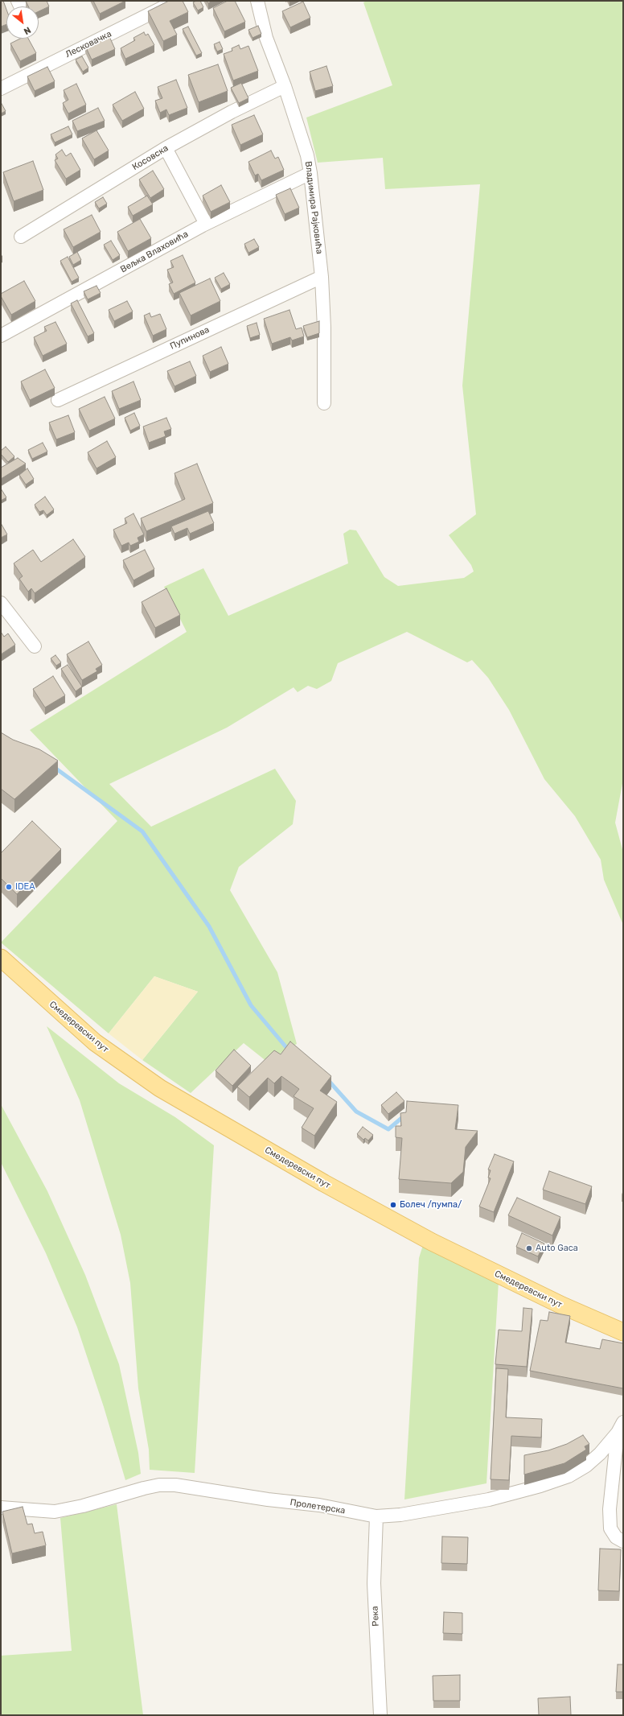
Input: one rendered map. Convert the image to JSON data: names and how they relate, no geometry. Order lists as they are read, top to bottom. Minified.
{"streets":{"main road":["Смедеревски пут"],"street":["Лесковачка","Косовска","Владимира Рајковића","Вељка Влаховића","Пупинова","Пролетерска","Река"]},"crossings":[["Косовска","Владимира Рајковића"],["Владимира Рајковића","Вељка Влаховића"],["Владимира Рајковића","Пупинова"],["Пролетерска","Река"]],"places":["IDEA","Болеч /пумпа/","Auto Gaca"],"north":"bottom right"}
